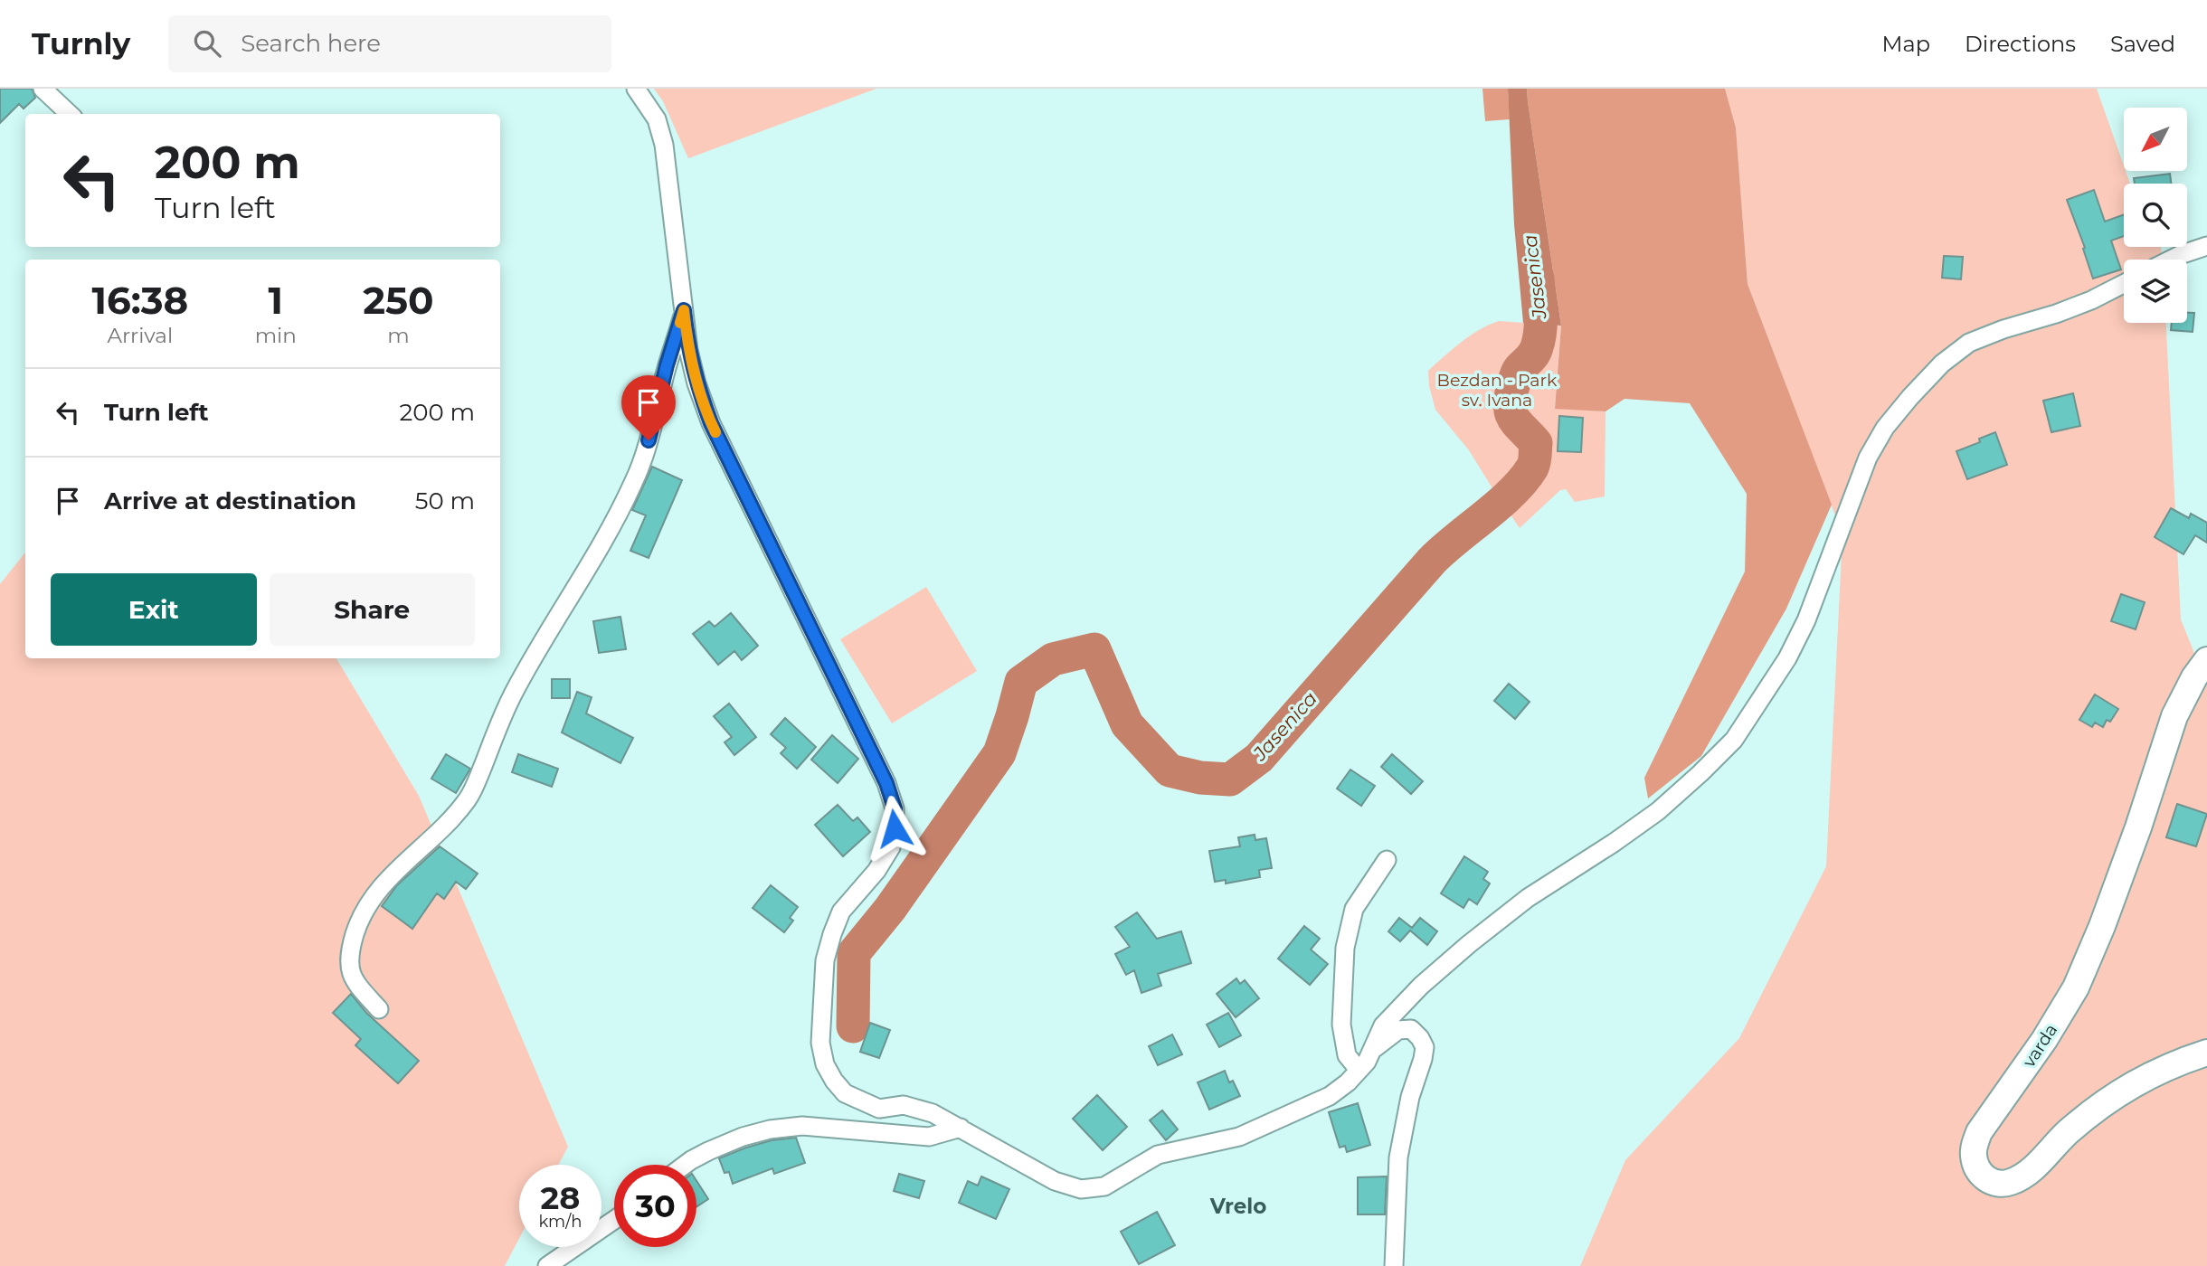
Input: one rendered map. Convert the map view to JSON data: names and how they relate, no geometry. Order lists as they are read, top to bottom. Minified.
{"streets":{"street":["varda"]},"districts":["Vrelo"],"water":["Jasenica"],"parks":["Bezdan - Park sv. Ivana"],"north":"bottom left","page":{"header":"Turnly","search":"Search here","nav":["Map","Directions","Saved"],"turn":["200 m","Turn left"],"eta":["16:38","Arrival","1","min","250","m"],"list":[{"name":"Turn left","value":"200 m"},{"name":"Arrive at destination","value":"50 m"}],"buttons":["Exit","Share"],"speed":"28 km/h","limit":"30"}}
